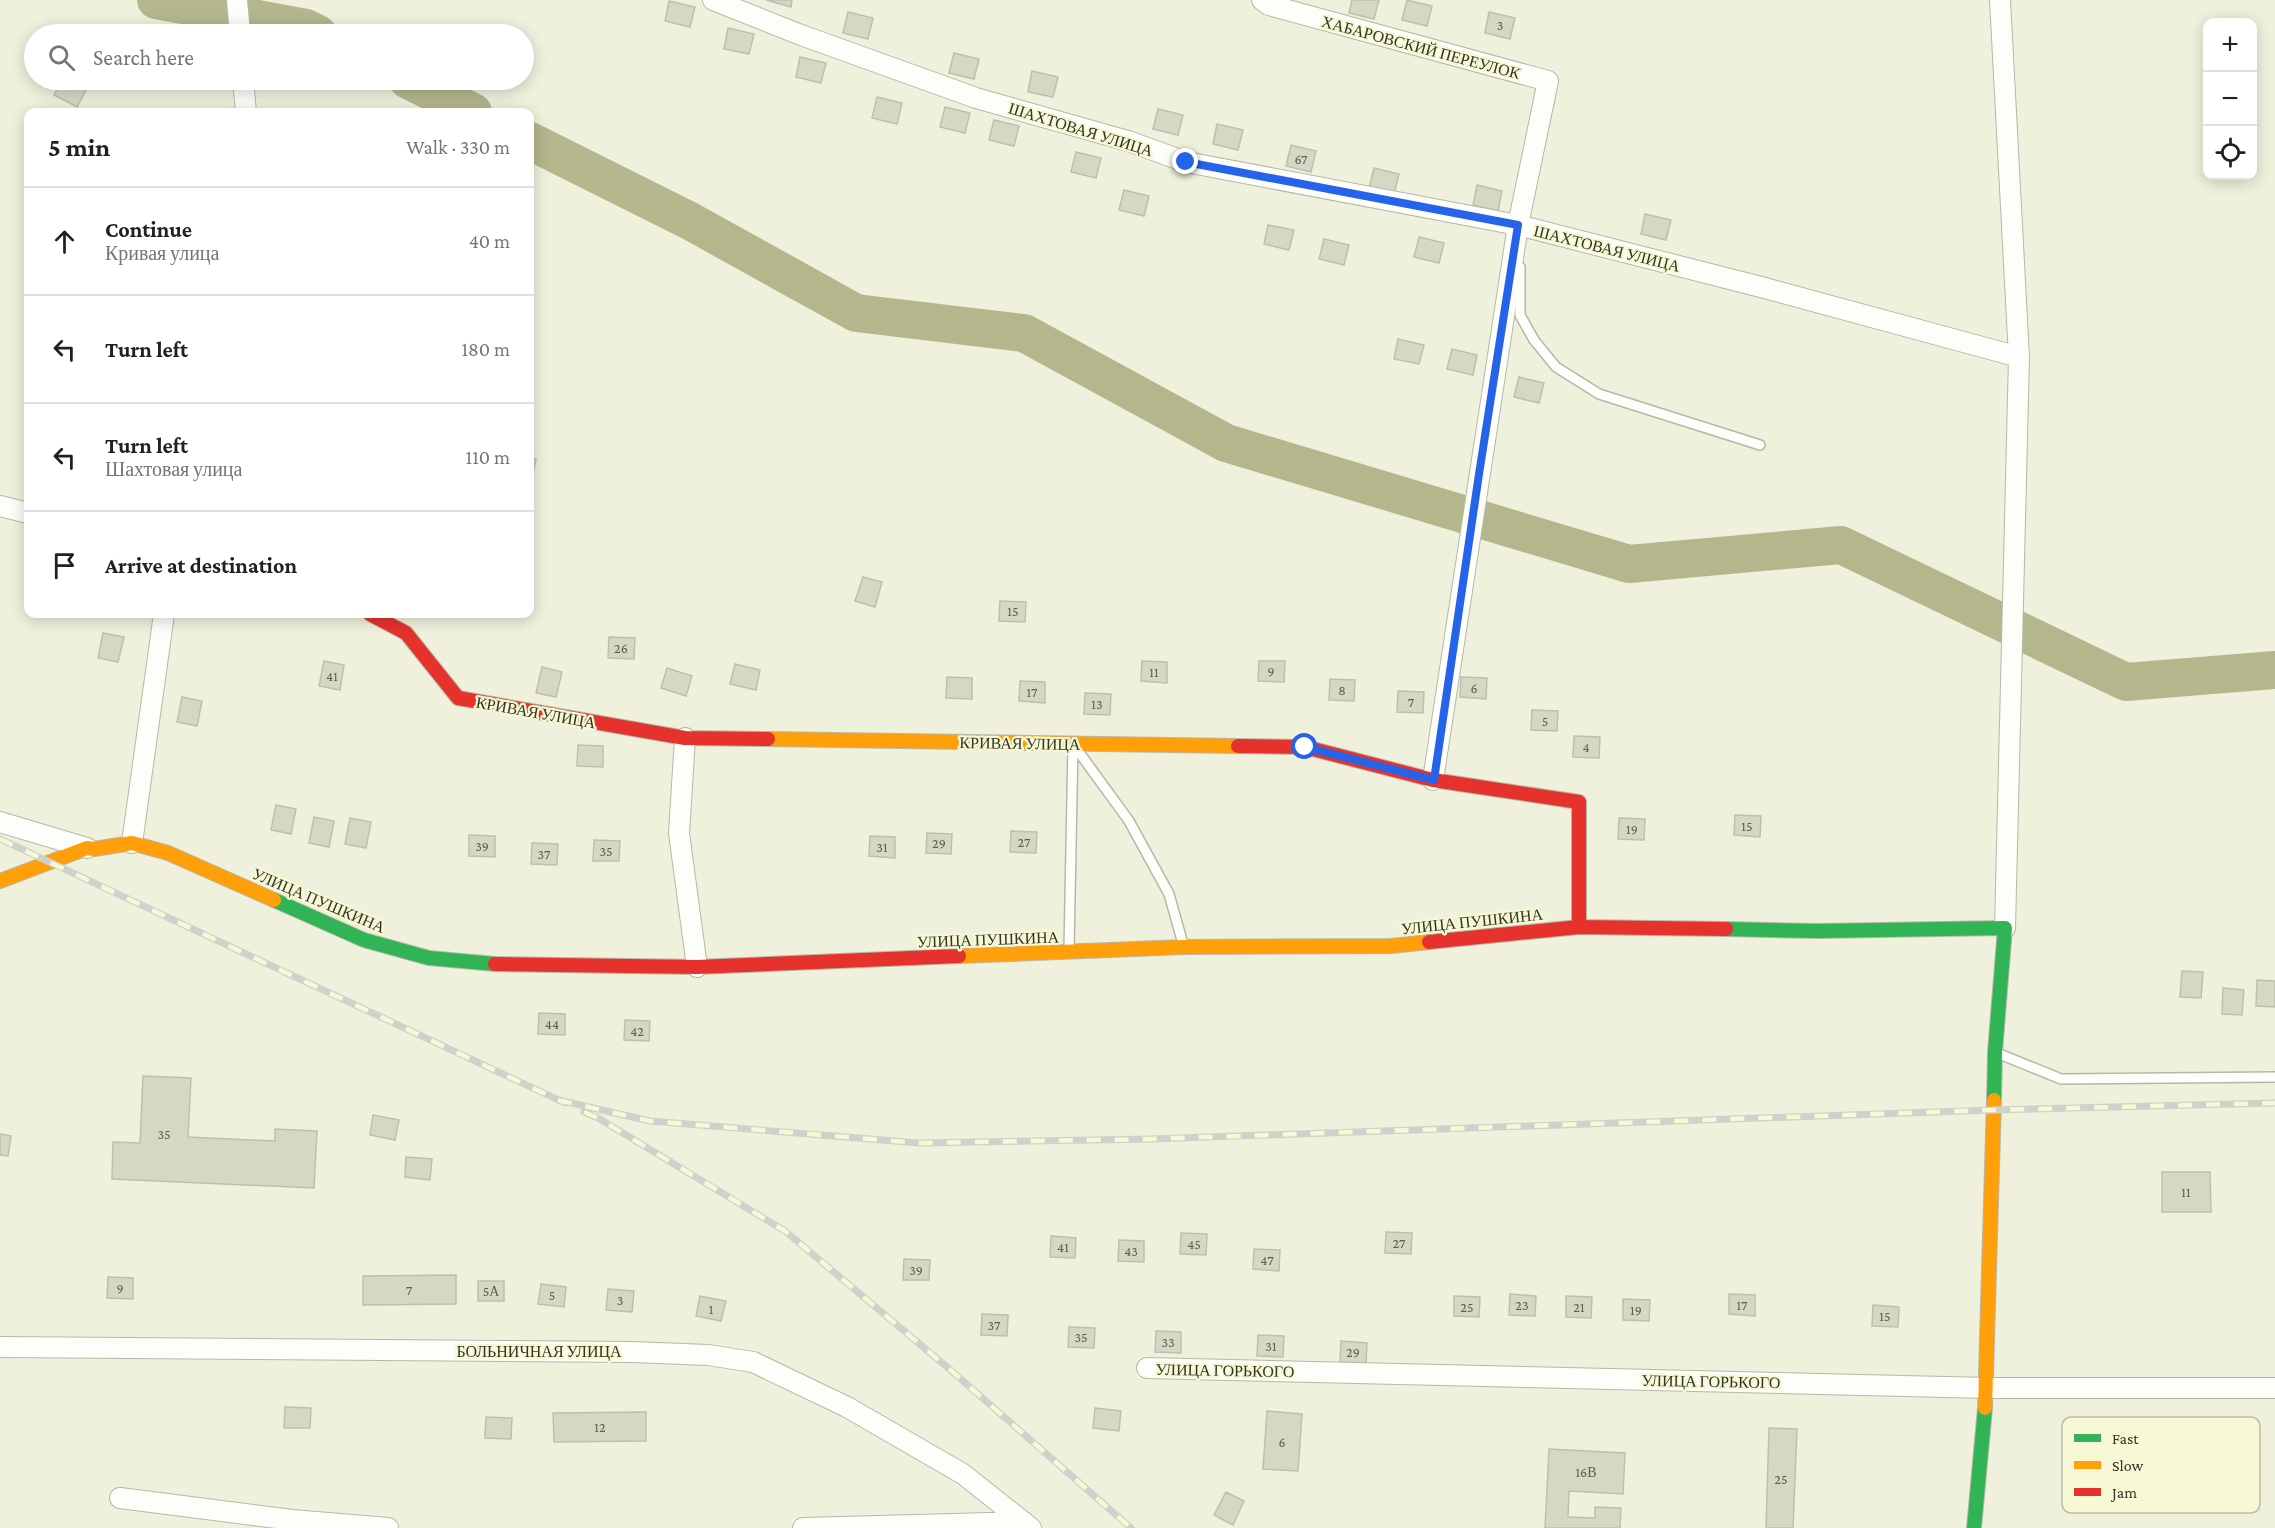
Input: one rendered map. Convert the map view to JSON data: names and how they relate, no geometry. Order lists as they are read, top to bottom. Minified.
{"streets":{"main road":["КРИВАЯ УЛИЦА","УЛИЦА ПУШКИНА"],"street":["ХАБАРОВСКИЙ ПЕРЕУЛОК","ШАХТОВАЯ УЛИЦА","БОЛЬНИЧНАЯ УЛИЦА","УЛИЦА ГОРЬКОГО"]},"crossings":[["ХАБАРОВСКИЙ ПЕРЕУЛОК","ШАХТОВАЯ УЛИЦА"],["КРИВАЯ УЛИЦА","УЛИЦА ПУШКИНА"]],"house_numbers":["3","67","15","26","9","11","41","6","8","17","7","13","5","4","15","19","27","29","39","31","35","37","44","42","35","11","27","45","41","43","47","39","9","7","5А","5","3","23","17","25","21","1","19","15","37","35","33","31","29","12","6","16В","25"],"legend":["Fast","Slow","Jam"],"page":{"map_buttons":["+","−"],"search":"Search here","heading":["5 min","Walk · 330 m"],"list":[["Continue","Кривая улица","40 m"],["Turn left","180 m"],["Turn left","Шахтовая улица","110 m"],"Arrive at destination"]}}
